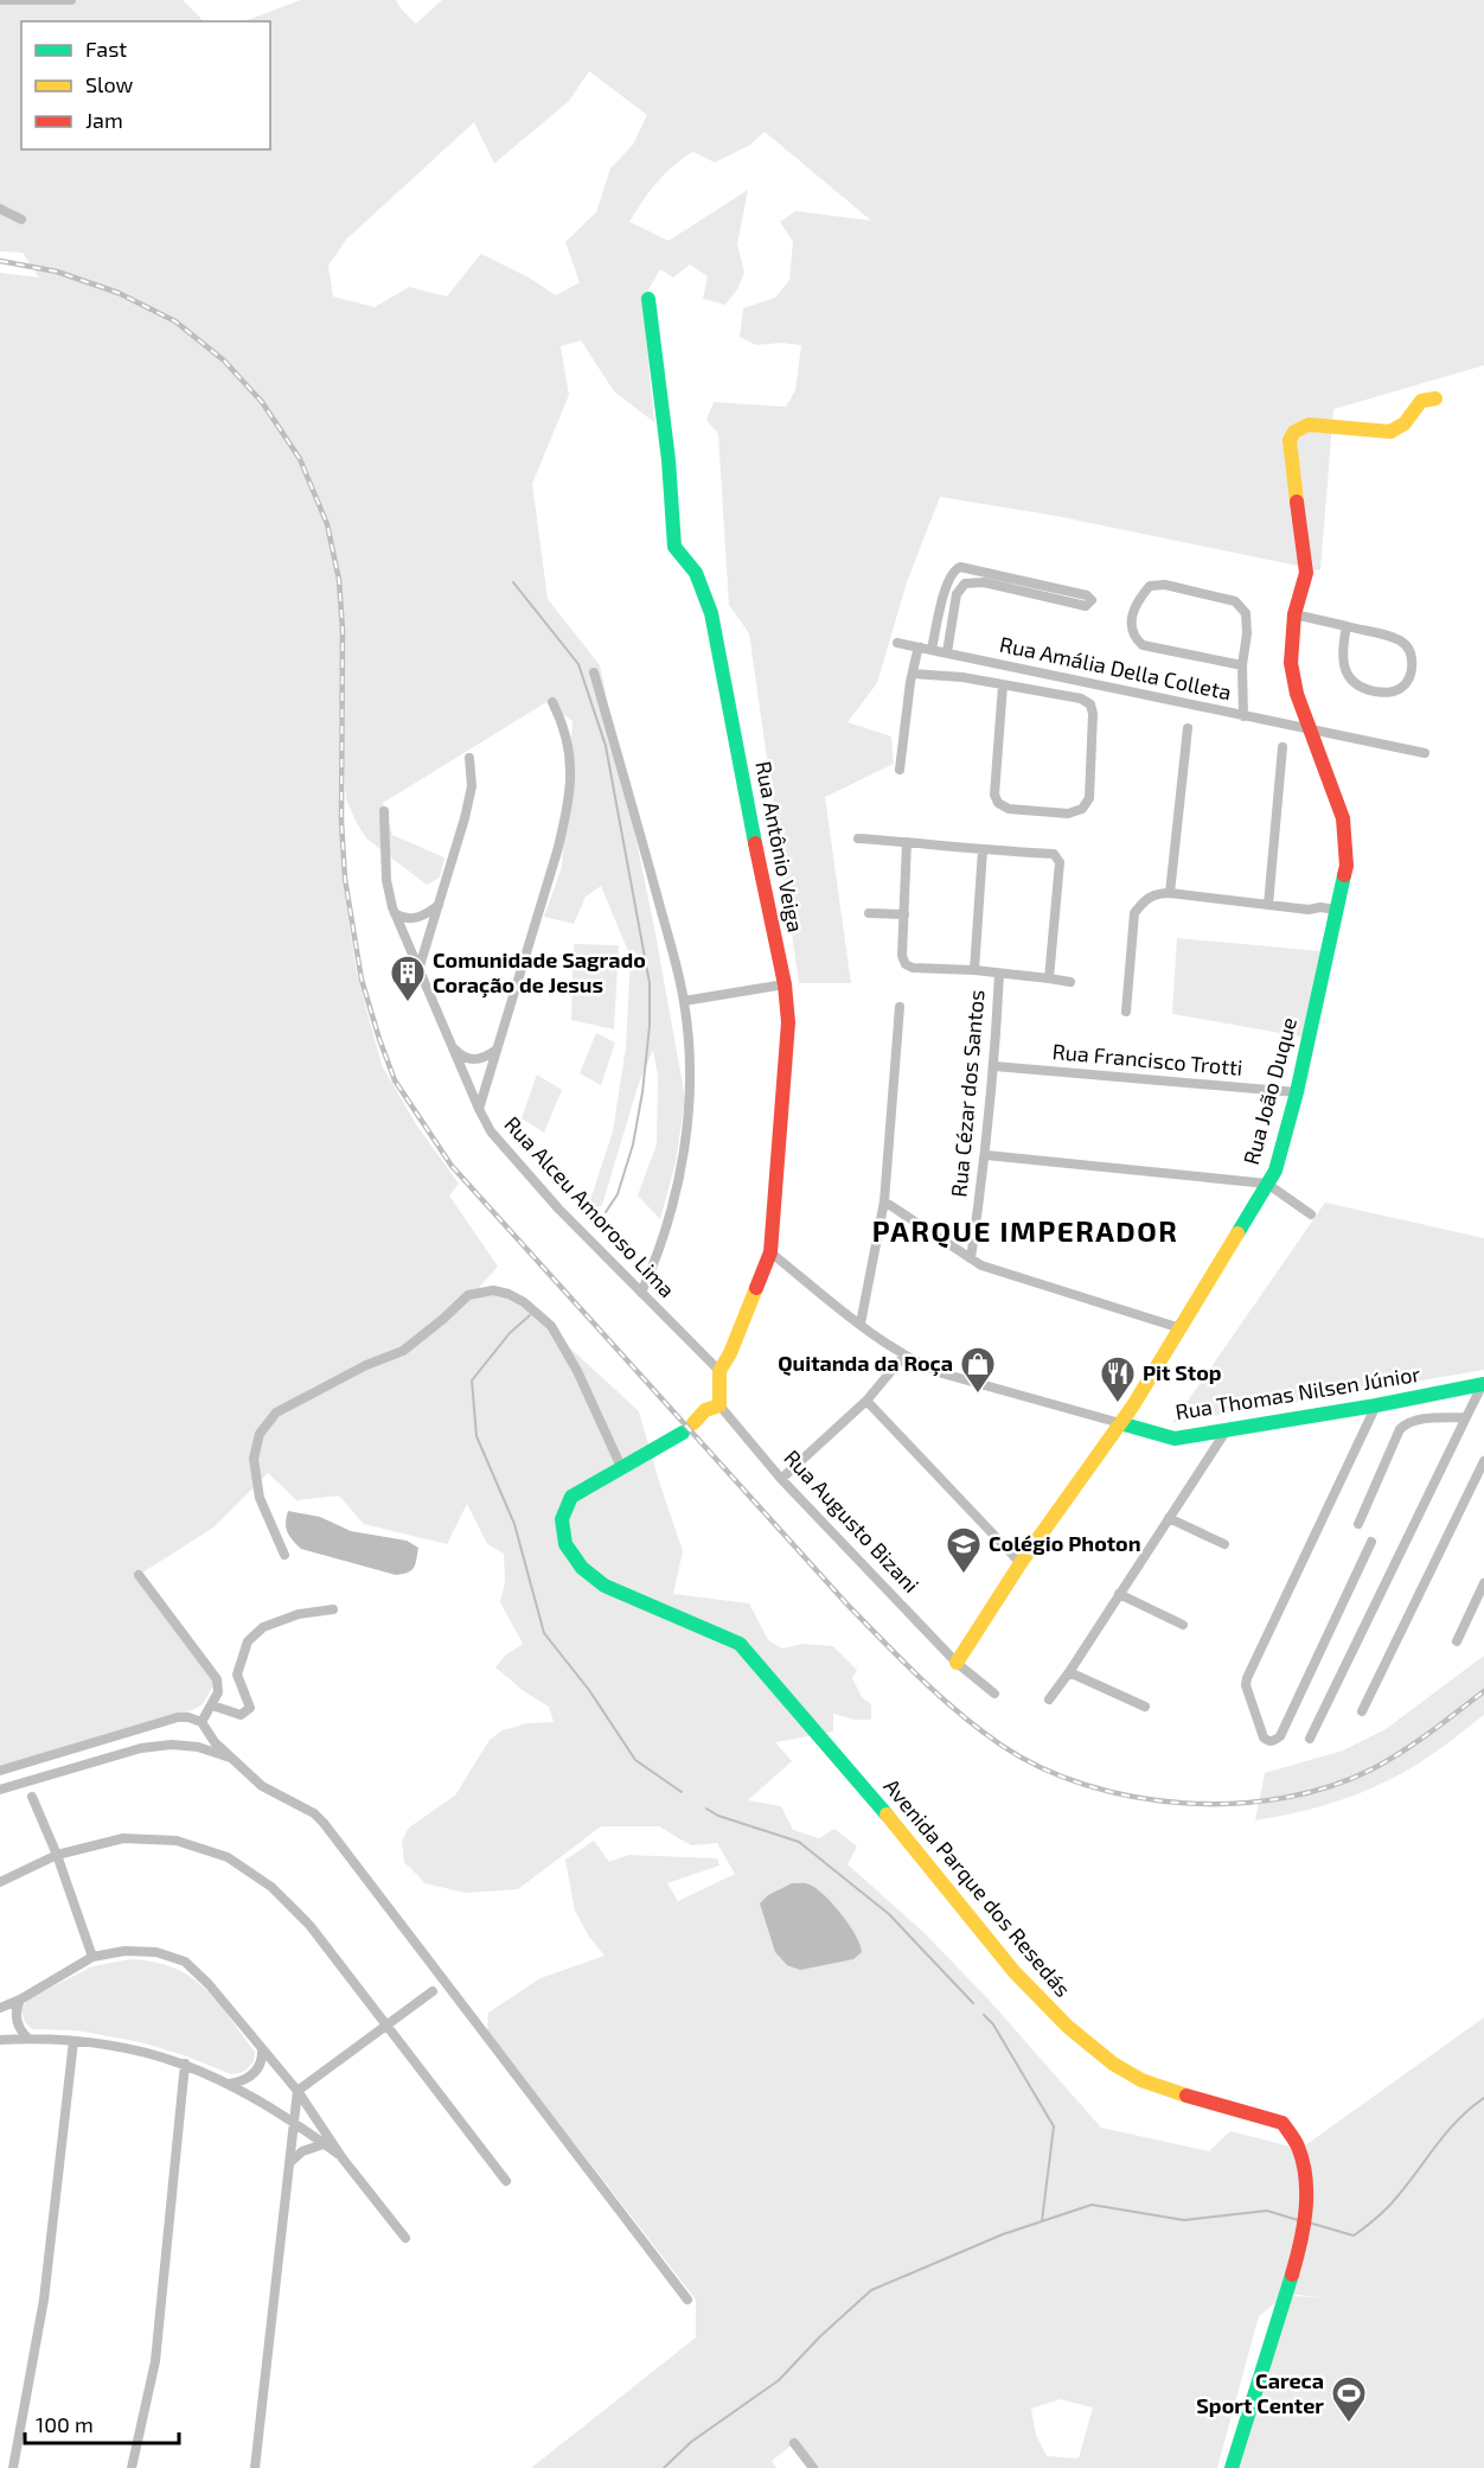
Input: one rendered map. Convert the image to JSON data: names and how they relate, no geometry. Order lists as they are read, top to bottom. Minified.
{"streets":{"street":["Rua Amália Della Colleta","Rua Antônio Veiga","Rua Francisco Trotti","Rua João Duque","Rua Cézar dos Santos","Rua Alceu Amoroso Lima","Rua Thomas Nilsen Júnior","Rua Augusto Bizani","Avenida Parque dos Resedás"]},"crossings":[["Rua Amália Della Colleta","Rua João Duque"],["Rua Antônio Veiga","Rua Alceu Amoroso Lima"],["Rua Antônio Veiga","Rua Augusto Bizani"],["Rua Antônio Veiga","Avenida Parque dos Resedás"],["Rua Francisco Trotti","Rua João Duque"],["Rua Francisco Trotti","Rua Cézar dos Santos"],["Rua João Duque","Rua Thomas Nilsen Júnior"],["Rua João Duque","Rua Augusto Bizani"],["Rua Augusto Bizani","Avenida Parque dos Resedás"]],"districts":["PARQUE IMPERADOR"],"places":{"building":["Comunidade Sagrado Coração de Jesus"],"shop":["Quitanda da Roça"],"restaurant":["Pit Stop"],"school or university":["Colégio Photon"],"sports":["Careca Sport Center"]},"legend":["Fast","Slow","Jam"],"scale_bar":"100 m"}
